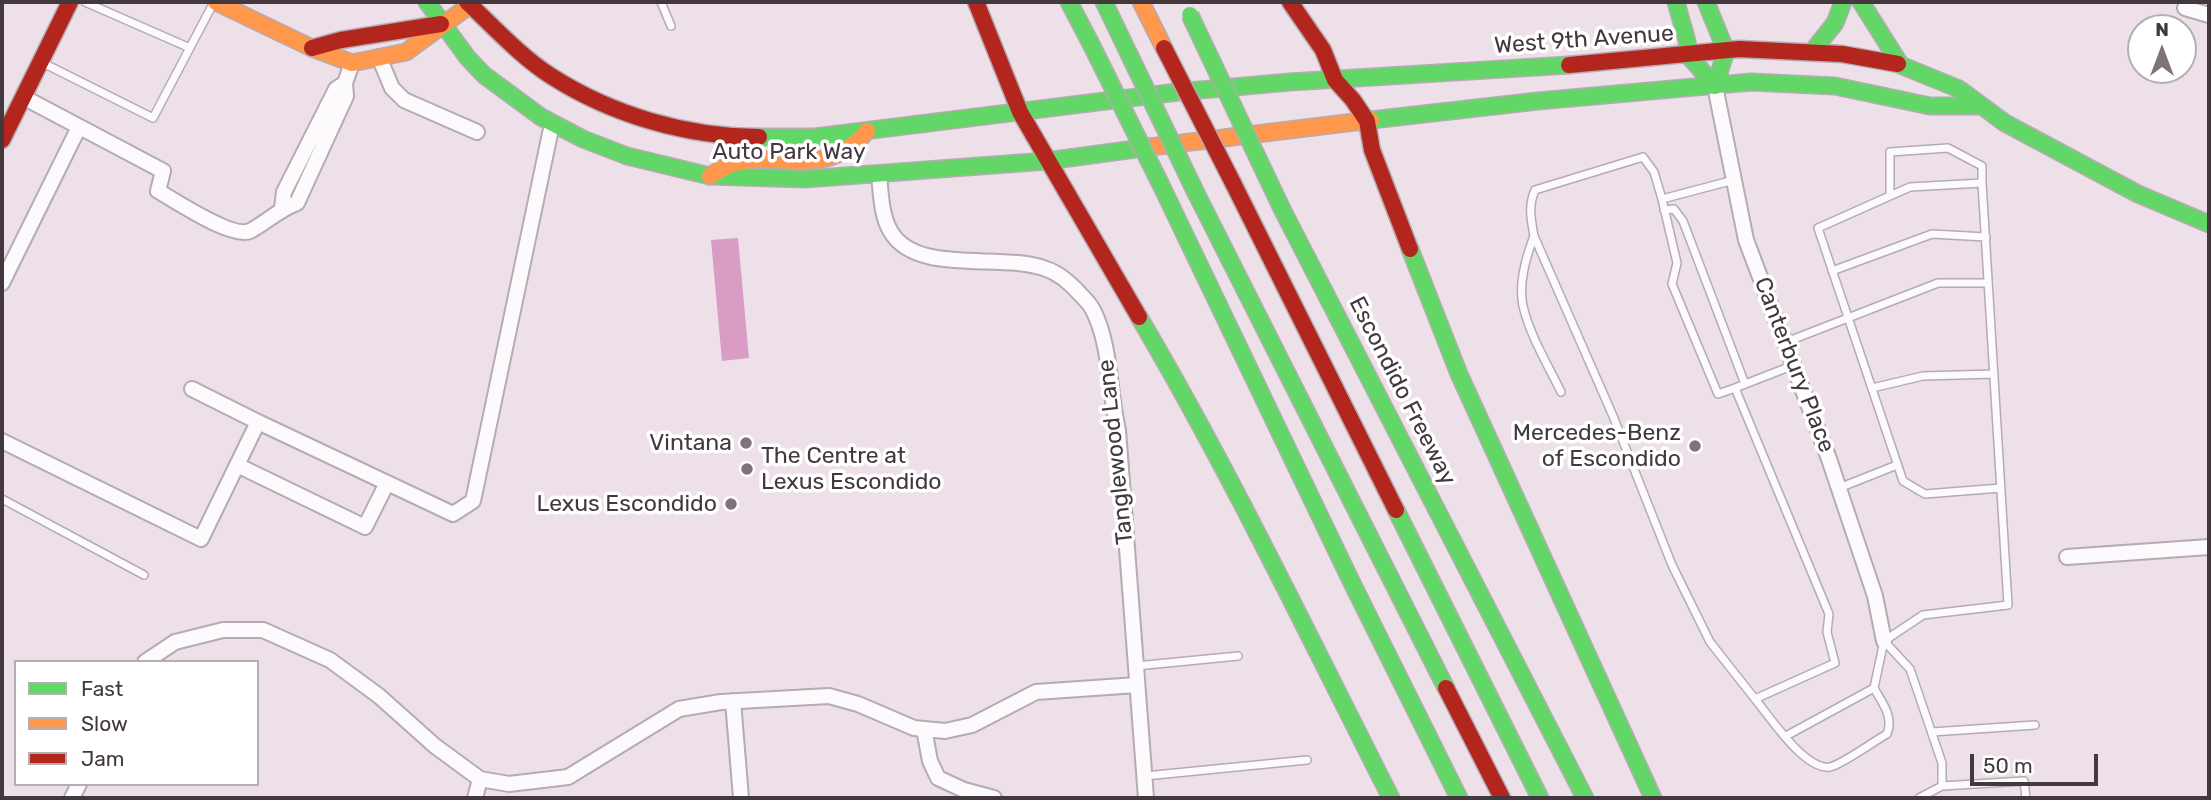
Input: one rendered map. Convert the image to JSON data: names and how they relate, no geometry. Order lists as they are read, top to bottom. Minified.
{"streets":{"main road":["West 9th Avenue","Auto Park Way","Escondido Freeway"],"street":["Canterbury Place","Tanglewood Lane"]},"crossings":[["West 9th Avenue","Auto Park Way"],["Auto Park Way","Tanglewood Lane"]],"places":["Vintana","Mercedes-Benz of Escondido","The Centre at Lexus Escondido","Lexus Escondido"],"legend":["Fast","Slow","Jam"],"scale_bar":"50 m","north":"top"}
